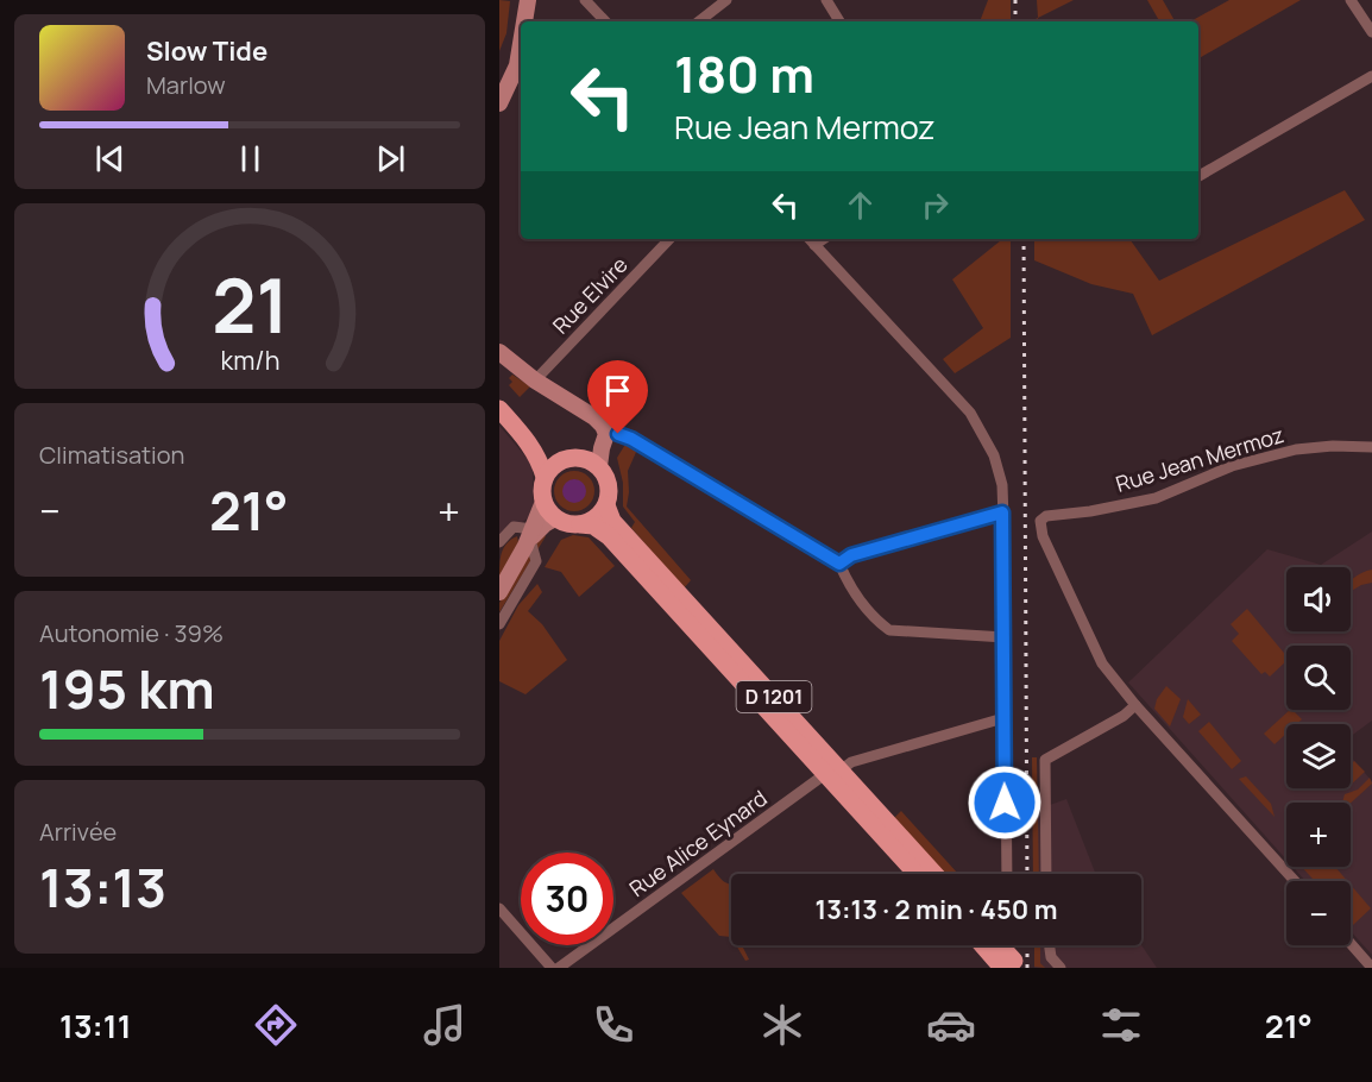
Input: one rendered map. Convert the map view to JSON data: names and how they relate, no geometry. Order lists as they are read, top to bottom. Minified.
{"streets":{"main road":["D 1201"],"street":["Rue Elvire","Rue Jean Mermoz","Rue Alice Eynard"]},"crossings":[["D 1201","Rue Alice Eynard"]],"page":{"turn":["180 m","Rue Jean Mermoz"],"song":["Slow Tide","Marlow"],"tile":["Climatisation",["Autonomie · 39%","195 km"],["Arrivée","13:13"]],"heat":["−","21°","+"],"map_buttons":["+","−"],"limit":"30","trip":"13:13 · 2 min · 450 m","tabs":["13:11","21°"],"gauge":["21","km/h"]}}
